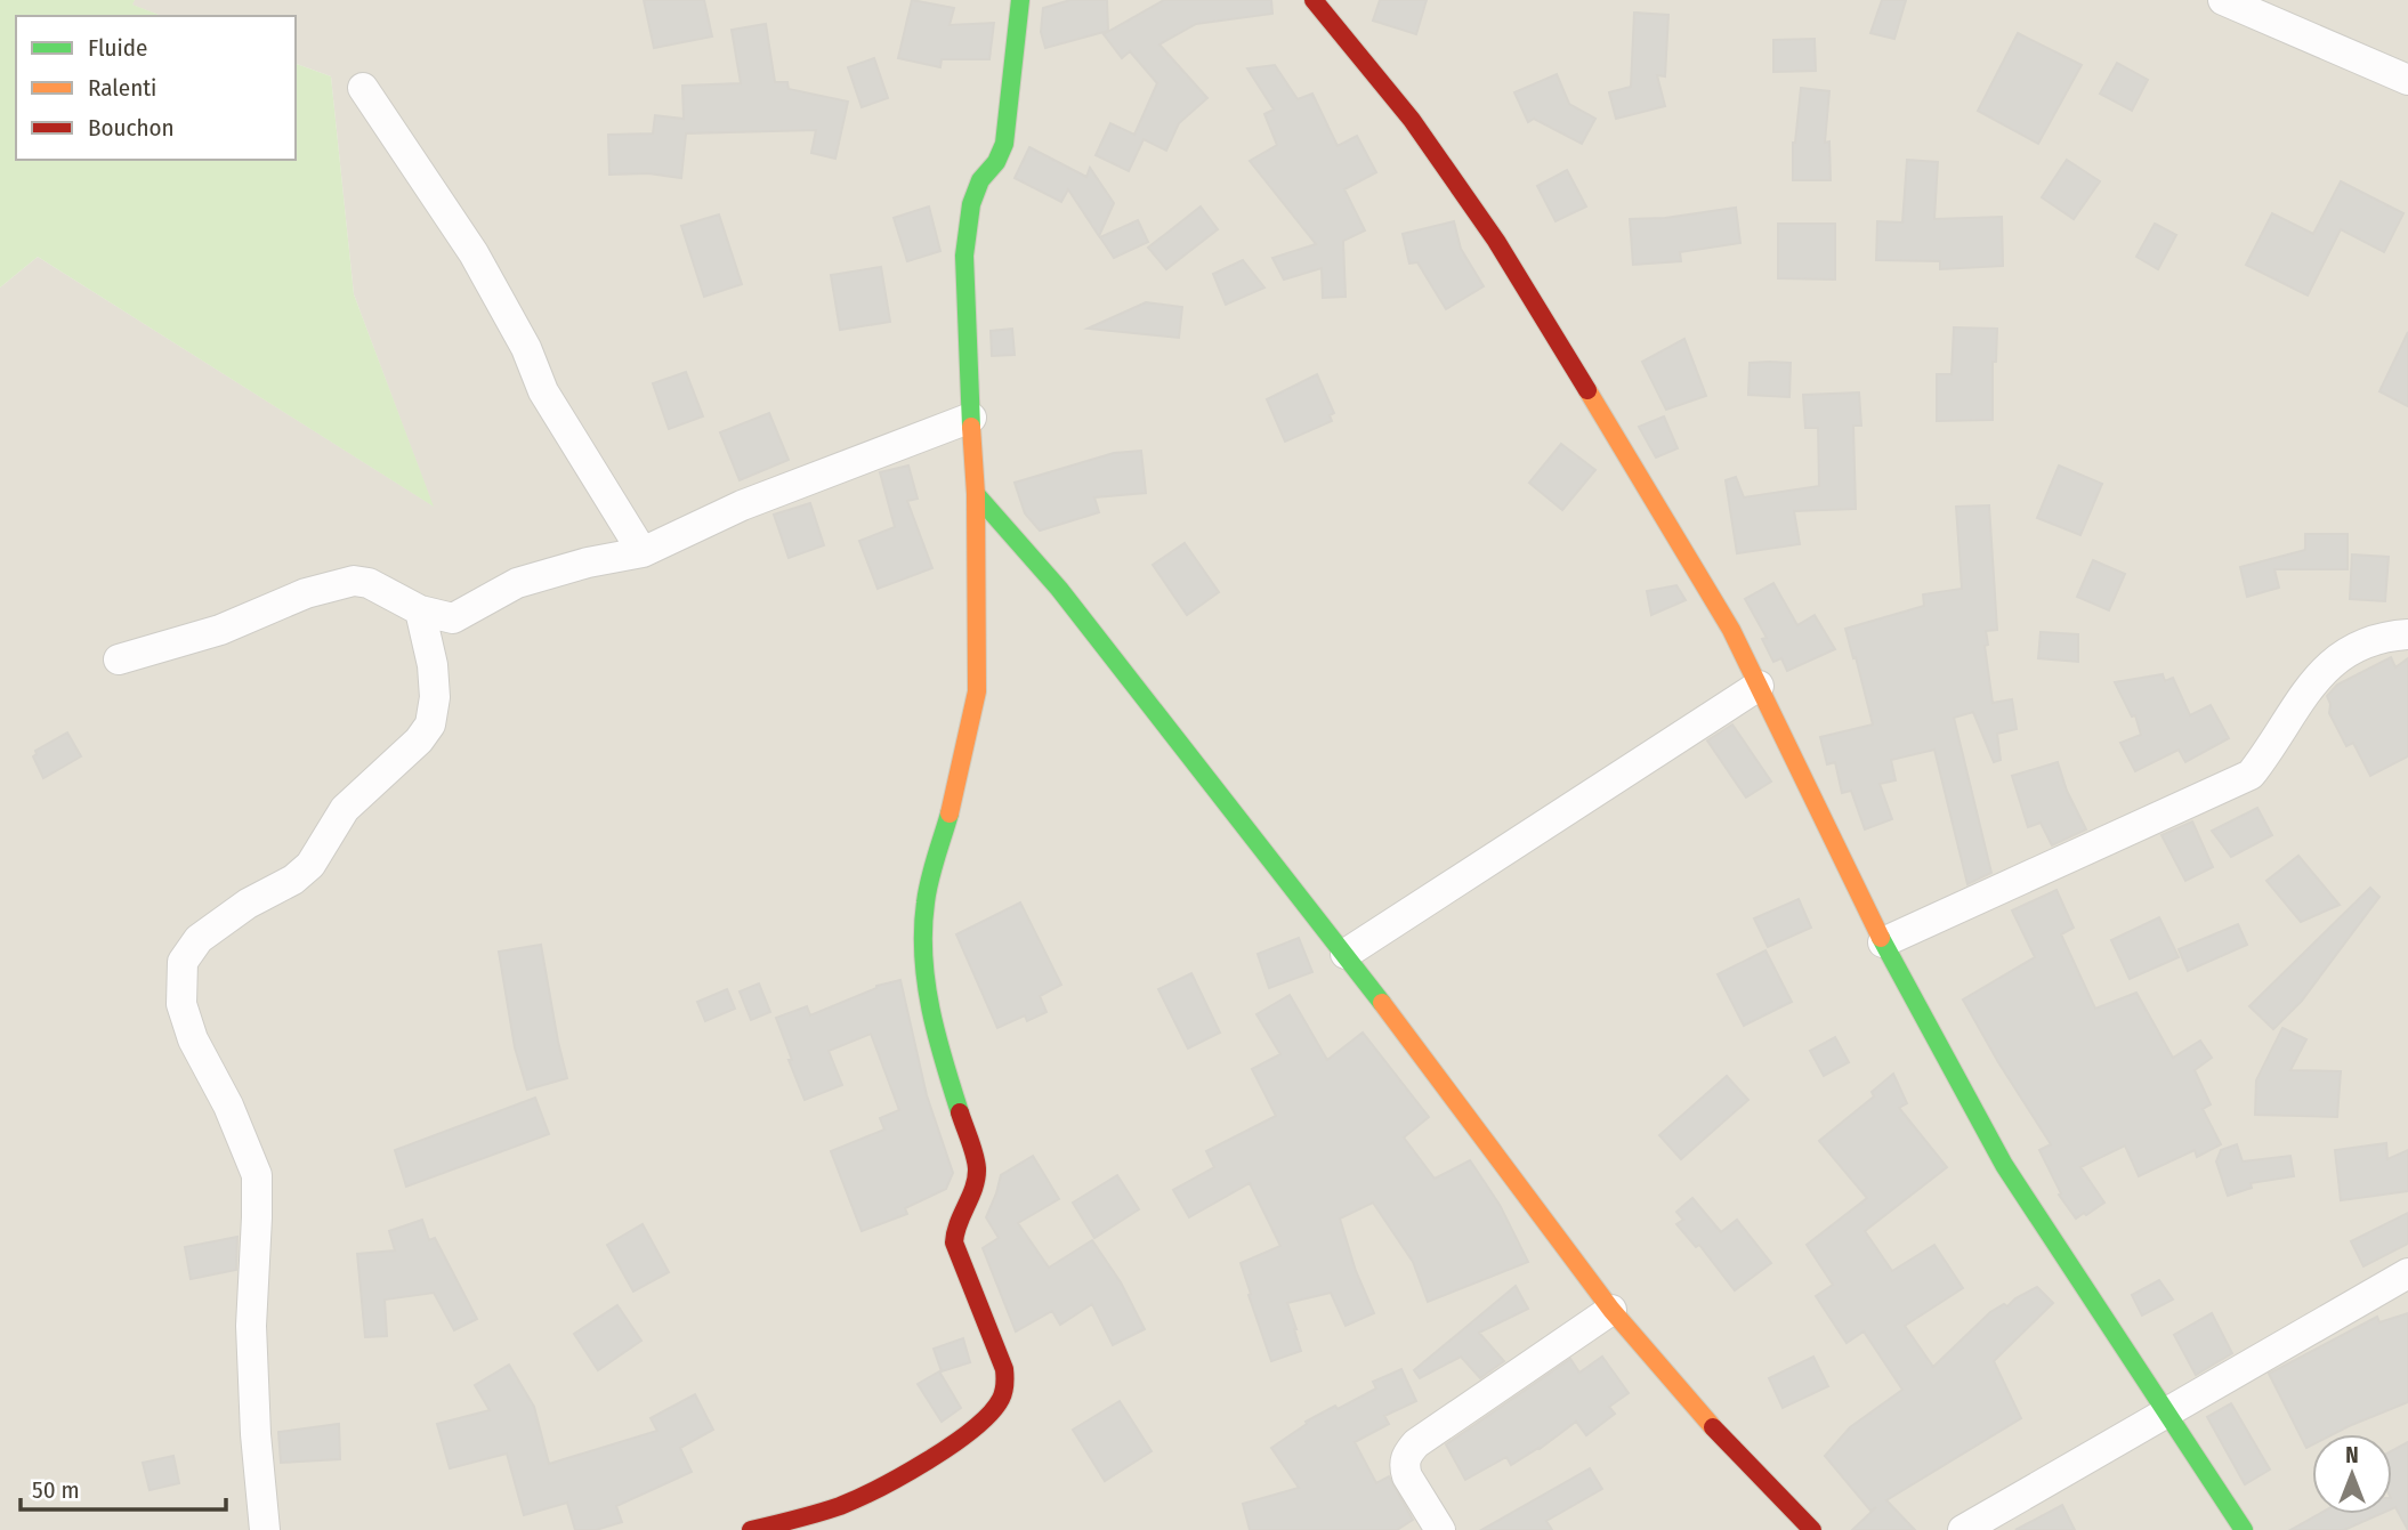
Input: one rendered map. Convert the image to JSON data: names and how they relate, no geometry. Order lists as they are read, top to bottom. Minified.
{"legend":["Fluide","Ralenti","Bouchon"],"scale_bar":"50 m","north":"top"}
